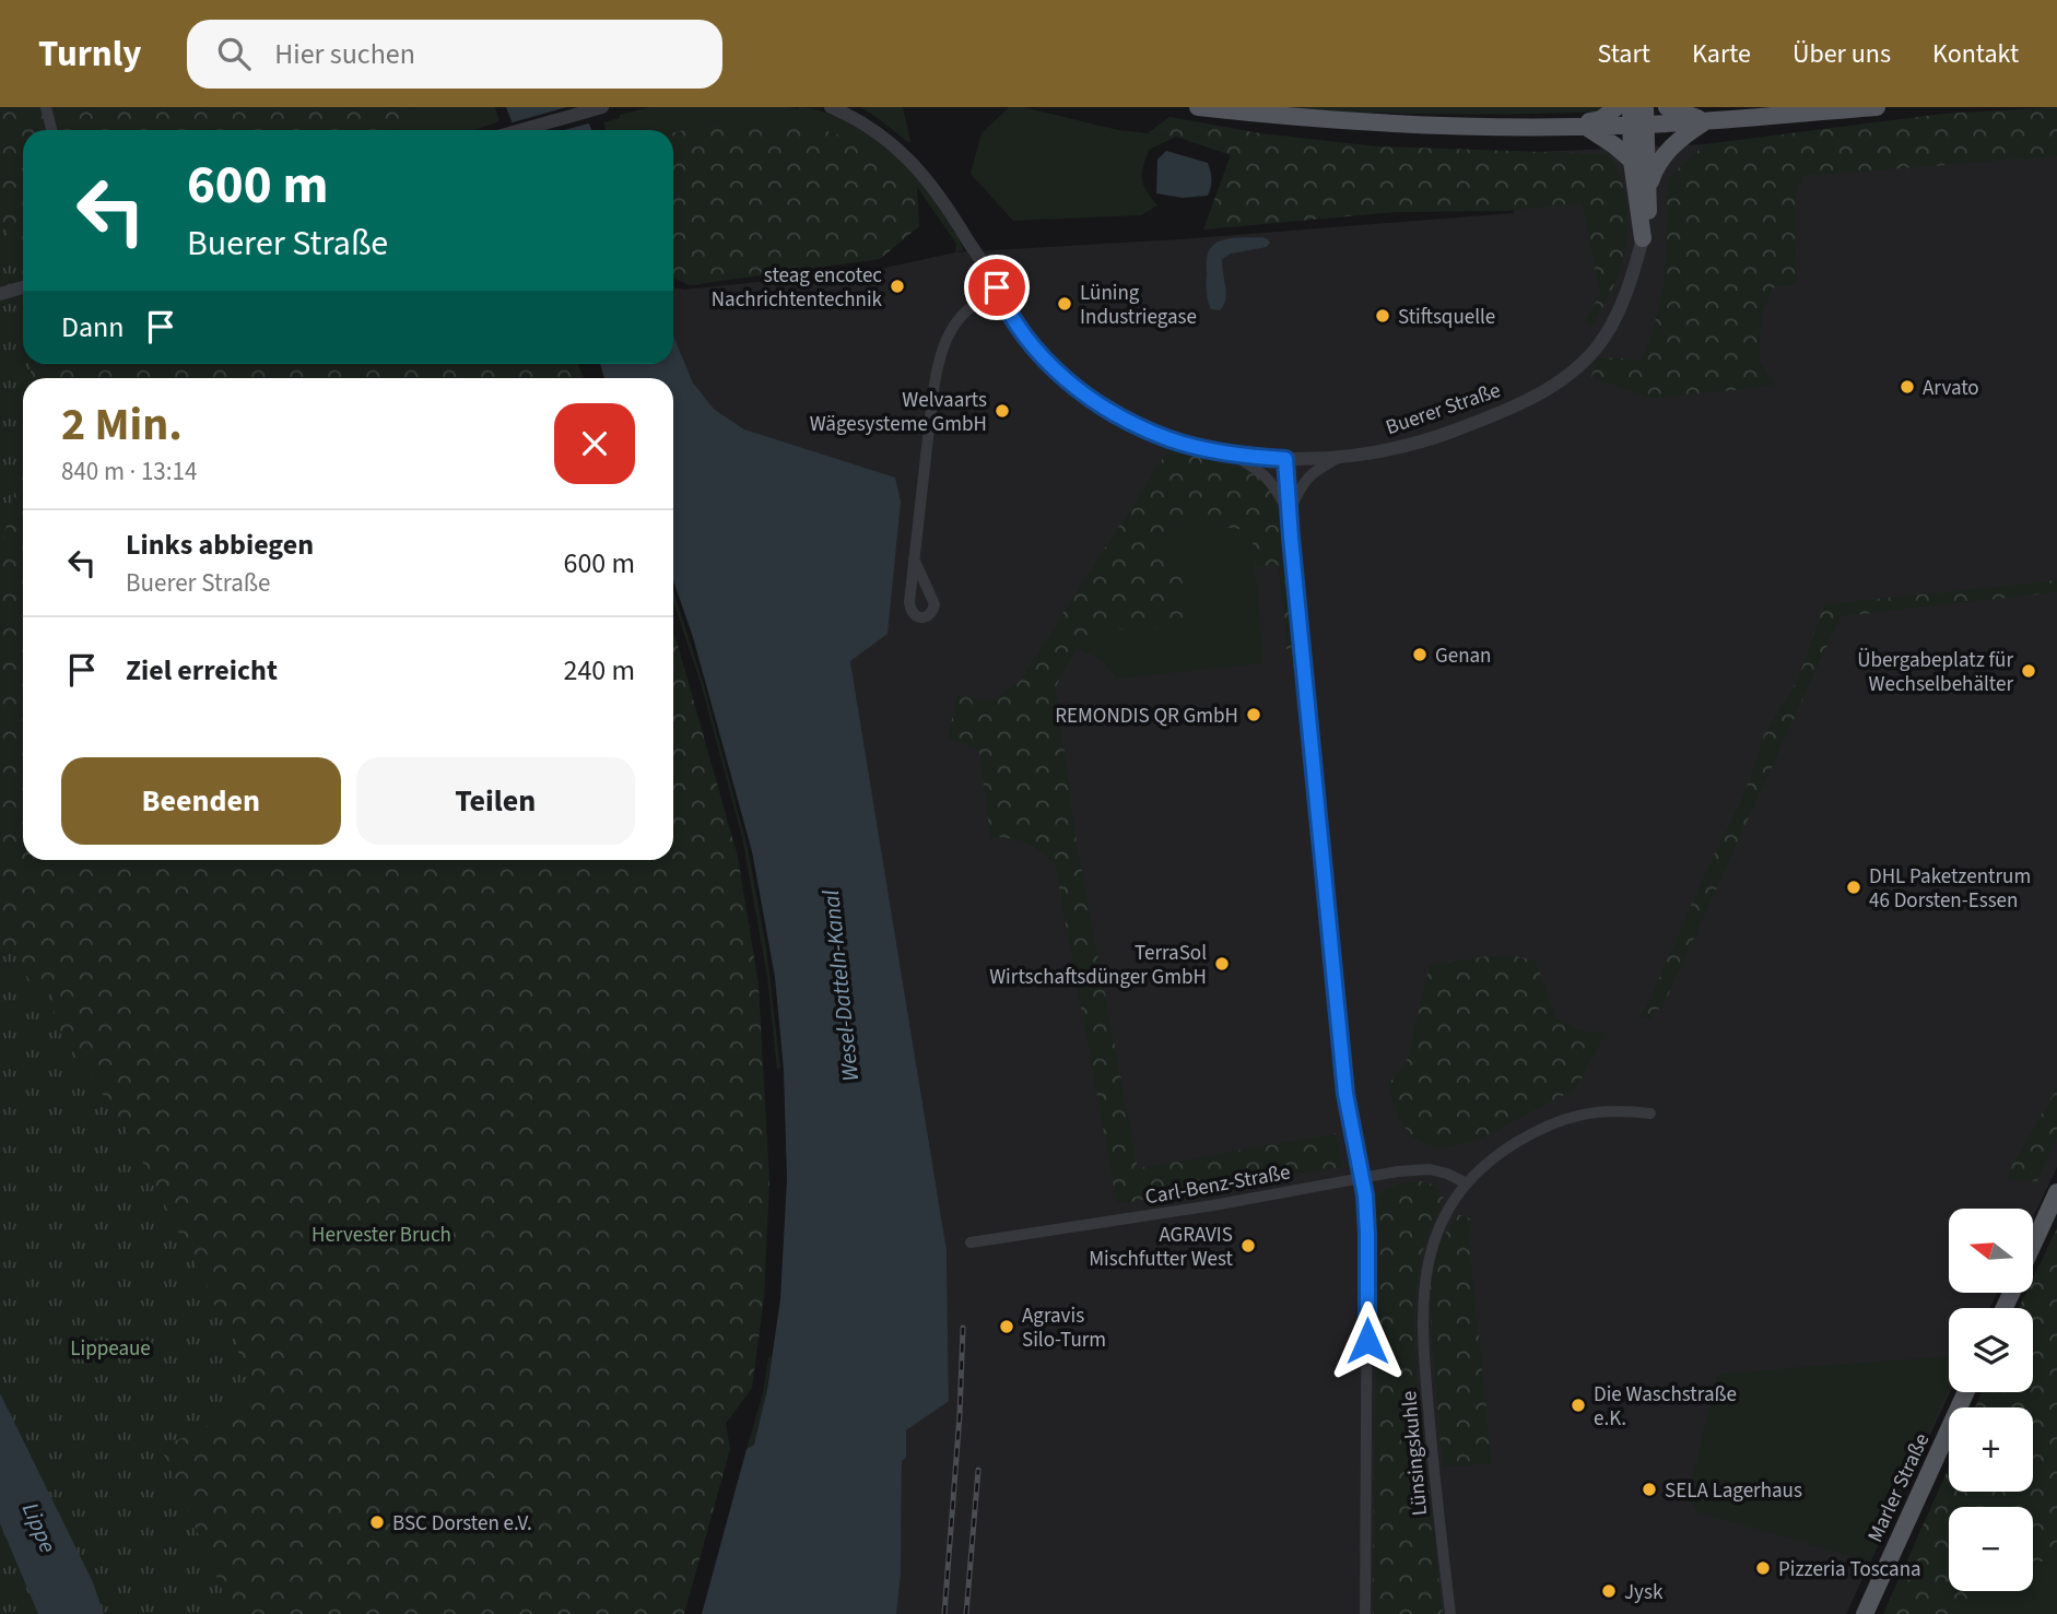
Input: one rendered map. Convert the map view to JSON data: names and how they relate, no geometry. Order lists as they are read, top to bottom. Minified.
{"streets":{"main road":["Marler Straße"],"street":["Buerer Straße","Carl-Benz-Straße","Lünsingskuhle"]},"crossings":[["Carl-Benz-Straße","Lünsingskuhle"]],"water":["Wesel-Datteln-Kanal","Lippe"],"parks":["Hervester Bruch","Lippeaue"],"places":["steag encotec Nachrichtentechnik","Lüning Industriegase","Stiftsquelle","Arvato","Welvaarts Wägesysteme GmbH","Genan","Übergabeplatz für Wechselbehälter","REMONDIS QR GmbH","DHL Paketzentrum 46 Dorsten-Essen","TerraSol Wirtschaftsdünger GmbH","AGRAVIS Mischfutter West","Agravis Silo-Turm","Die Waschstraße e.K.","SELA Lagerhaus","BSC Dorsten e.V.","Pizzeria Toscana","Jysk"],"north":"left","page":{"header":"Turnly","search":"Hier suchen","nav":["Start","Karte","Über uns","Kontakt"],"turn":["600 m","Buerer Straße"],"then":"Dann","heading":["2 Min.","840 m · 13:14"],"list":[{"name":"Links abbiegen","note":"Buerer Straße","value":"600 m"},{"name":"Ziel erreicht","value":"240 m"}],"buttons":["Beenden","Teilen"],"map_buttons":["+","−"]}}
